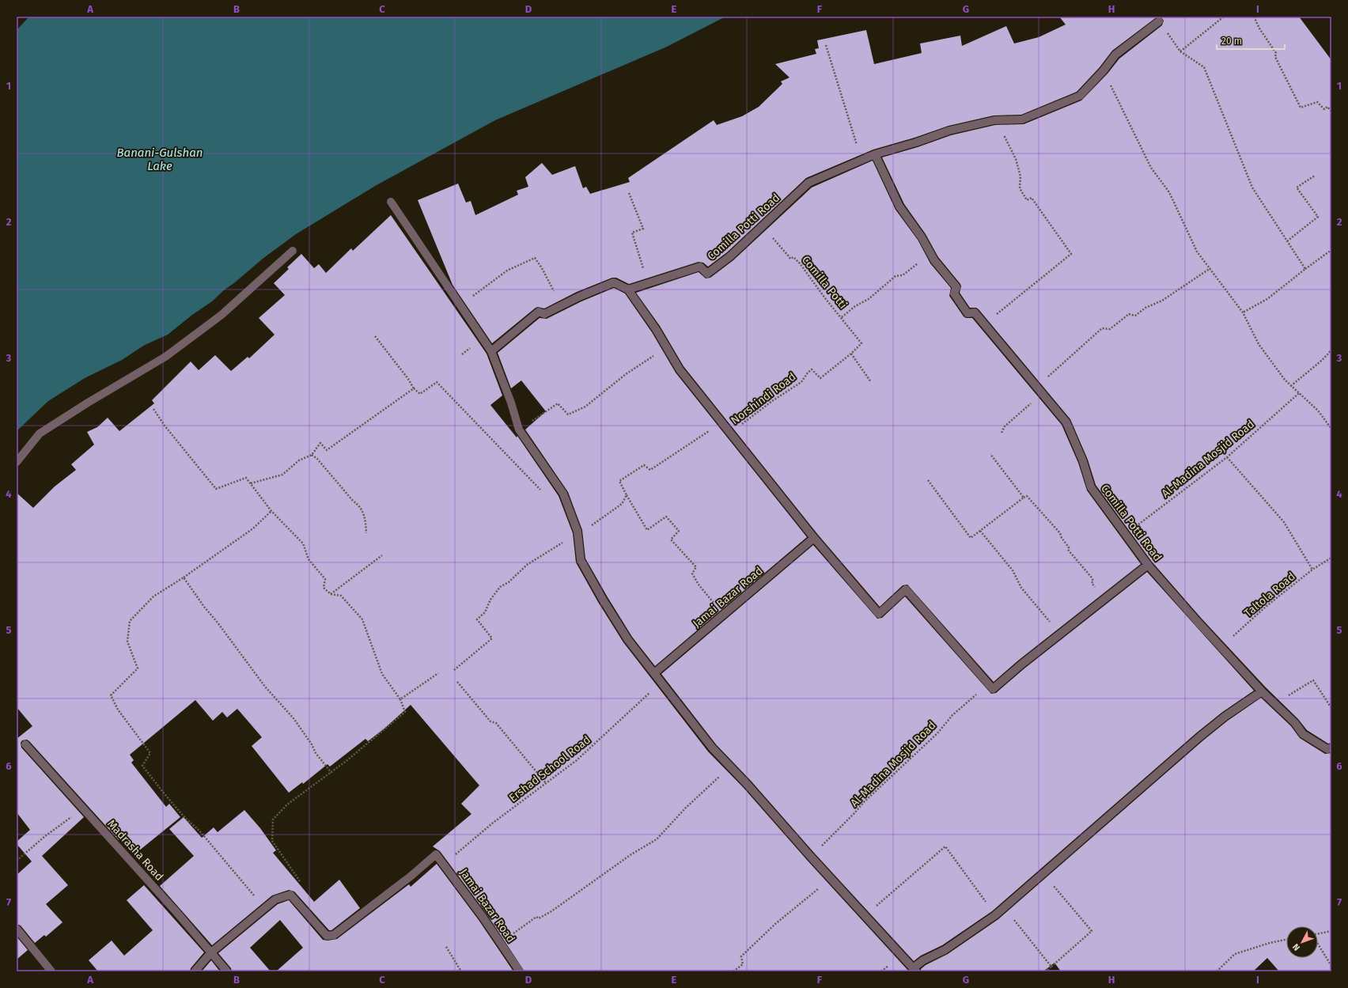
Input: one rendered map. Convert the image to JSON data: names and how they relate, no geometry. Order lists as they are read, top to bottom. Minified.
{"streets":{"street":["Comilla Potti Road","Jamai Bazar Road","Madrasha Road"],"path":["Comilla Potti","Norshindi Road","Al-Madina Mosjid Road","Taltola Road","Ershad School Road"]},"crossings":[["Comilla Potti Road","Comilla Potti"],["Comilla Potti Road","Al-Madina Mosjid Road"],["Comilla Potti Road","Taltola Road"],["Comilla Potti","Norshindi Road"],["Jamai Bazar Road","Ershad School Road"]],"water":["Banani-Gulshan Lake"],"scale_bar":"20 m","north":"bottom left","grid":{"columns":["A","B","C","D","E","F","G","H","I"],"rows":["1","2","3","4","5","6","7"]}}
